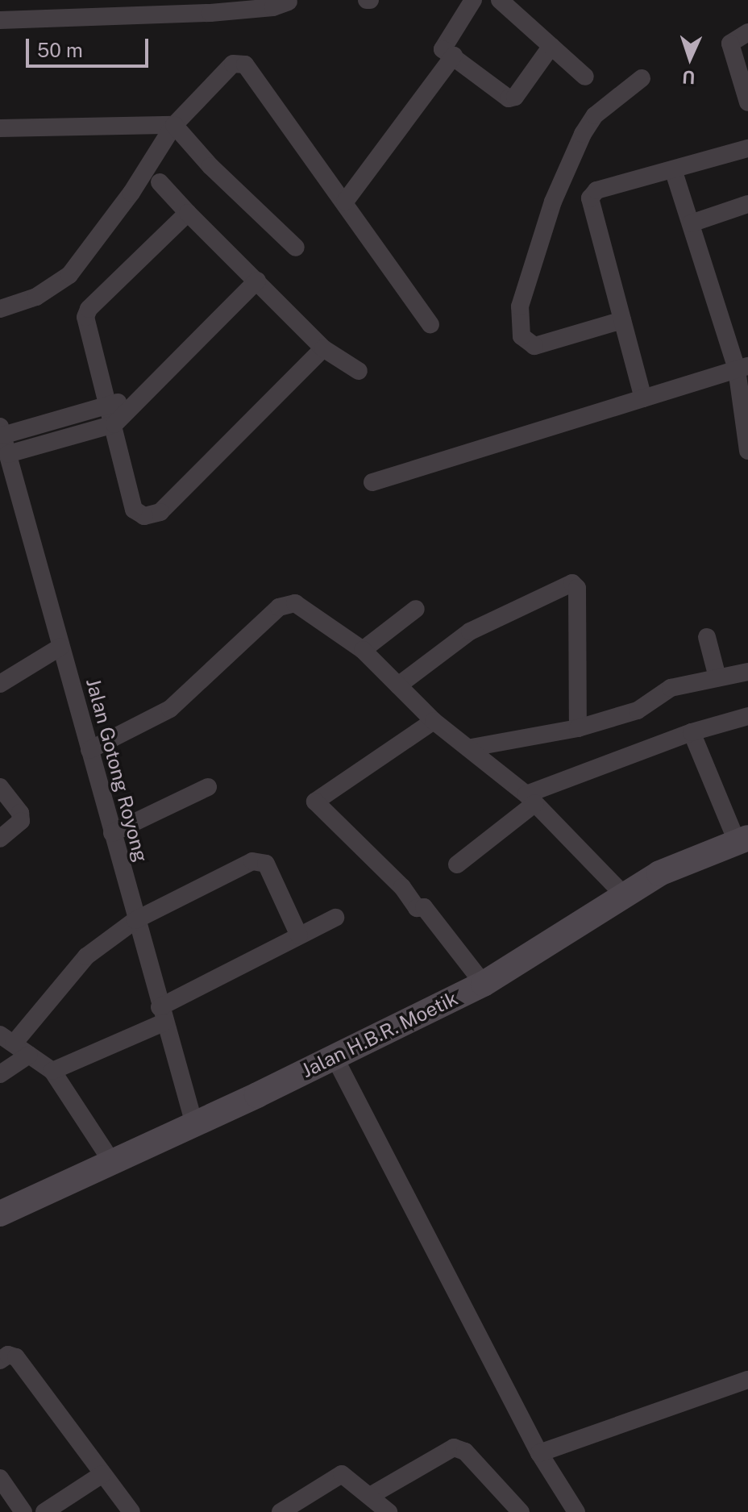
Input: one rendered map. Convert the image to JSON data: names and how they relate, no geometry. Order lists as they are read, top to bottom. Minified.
{"streets":{"street":["Jalan Gotong Royong","Jalan H.B.R. Moetik"]},"crossings":[["Jalan Gotong Royong","Jalan H.B.R. Moetik"]],"scale_bar":"50 m","north":"bottom"}
